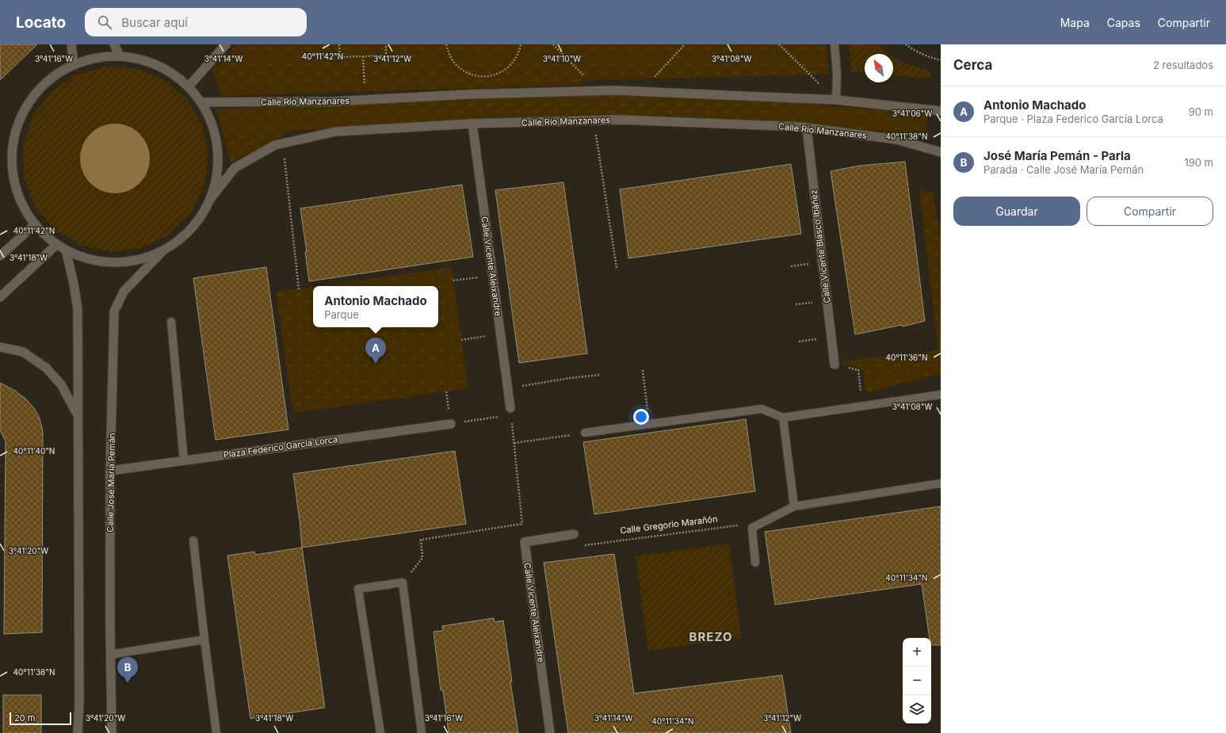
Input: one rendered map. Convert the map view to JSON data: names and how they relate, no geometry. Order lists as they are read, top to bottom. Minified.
{"streets":{"street":["Calle Río Manzanares","Calle Vicente Blasco Ibáñez","Calle Vicente Aleixandre","Plaza Federico García Lorca","Calle José María Pemán"],"path":["Calle Gregorio Marañón"]},"crossings":[["Calle Río Manzanares","Calle Vicente Blasco Ibáñez"],["Calle Río Manzanares","Calle Vicente Aleixandre"],["Plaza Federico García Lorca","Calle José María Pemán"]],"districts":["BREZO"],"scale_bar":"20 m","north":"top left","page":{"header":"Locato","search":"Buscar aquí","nav":["Mapa","Capas","Compartir"],"heading":["Cerca","2 resultados"],"list":[{"mark":"A","name":"Antonio Machado","note":"Parque · Plaza Federico García Lorca","value":"90 m"},{"mark":"B","name":"José María Pemán - Parla","note":"Parada · Calle José María Pemán","value":"190 m"}],"buttons":["Guardar","Compartir"],"popup":["Antonio Machado","Parque"],"pins":["A","B"],"map_buttons":["+","−"],"scale":"20 m"},"coordinates":["40°11'42\"N","3°41'16\"W","3°41'14\"W","3°41'12\"W","3°41'10\"W","3°41'08\"W","3°41'06\"W","40°11'38\"N","3°41'18\"W","40°11'36\"N","40°11'40\"N","3°41'20\"W","40°11'34\"N"]}
